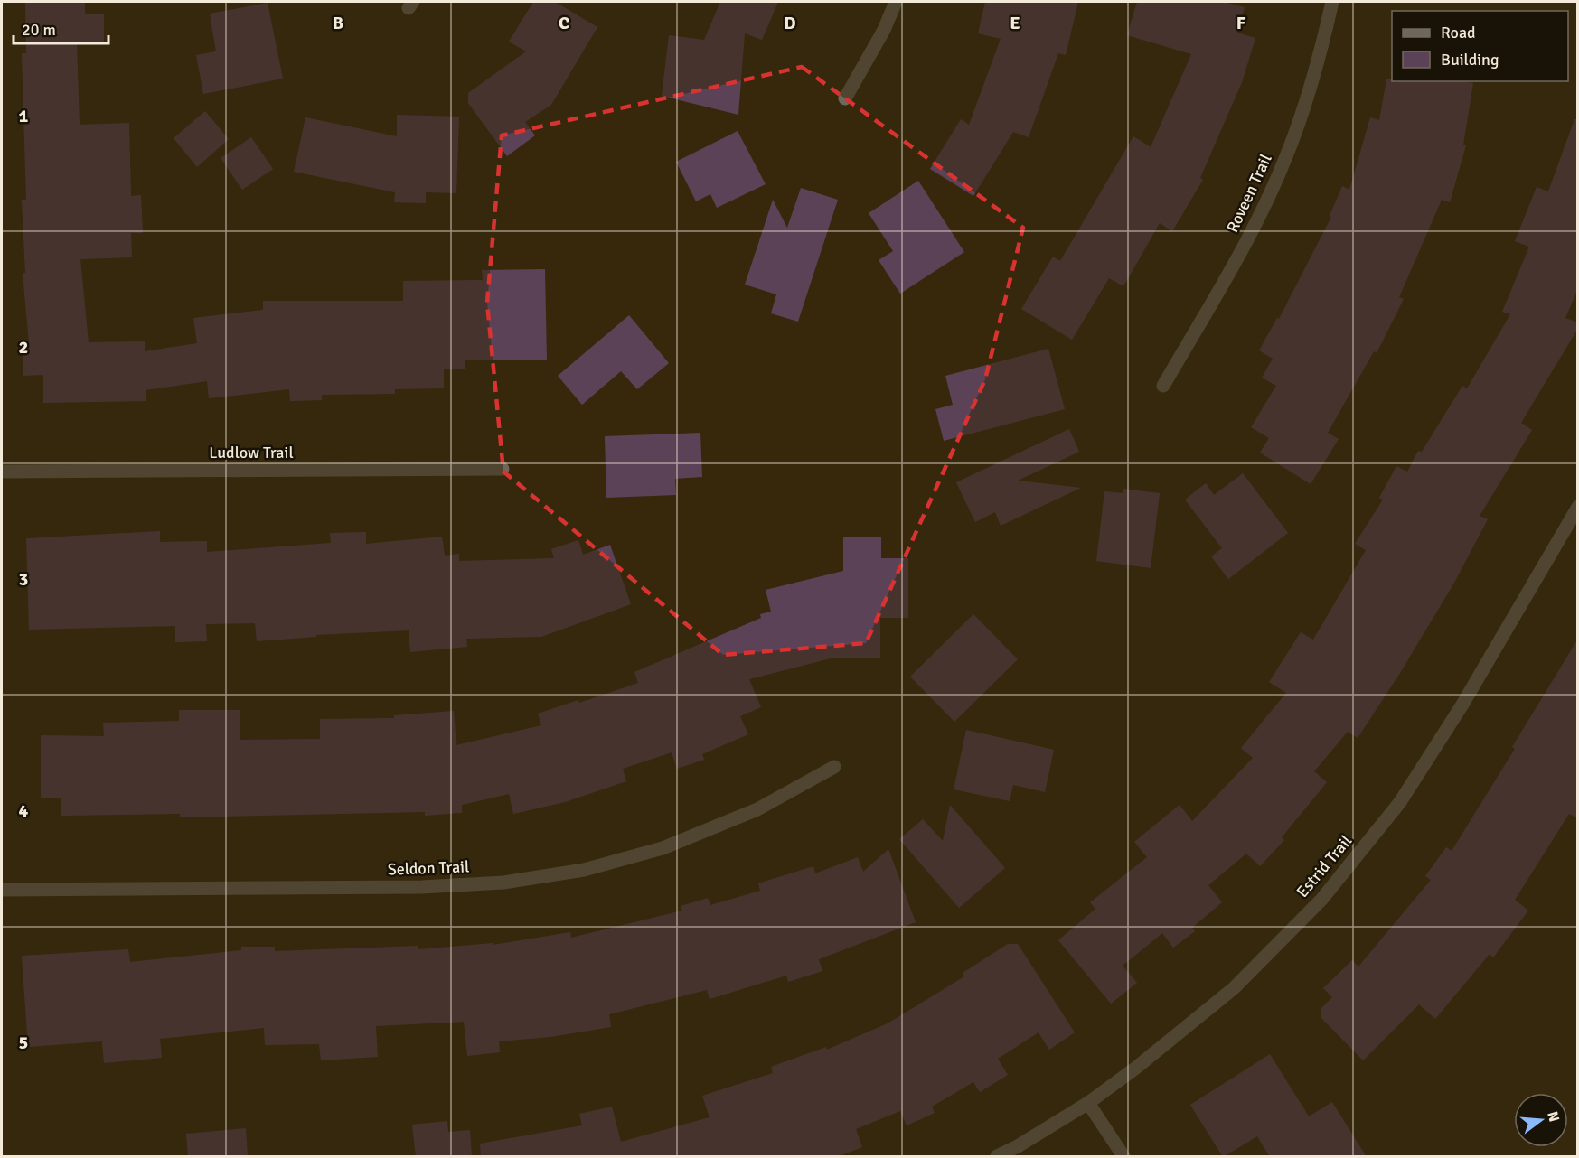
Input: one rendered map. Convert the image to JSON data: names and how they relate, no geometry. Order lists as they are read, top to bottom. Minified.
{"streets":{"street":["Roveen Trail","Ludlow Trail","Estrid Trail","Seldon Trail"]},"legend":["Road","Building"],"scale_bar":"20 m","north":"right","grid":{"columns":["B","C","D","E","F"],"rows":["1","2","3","4","5"]}}
